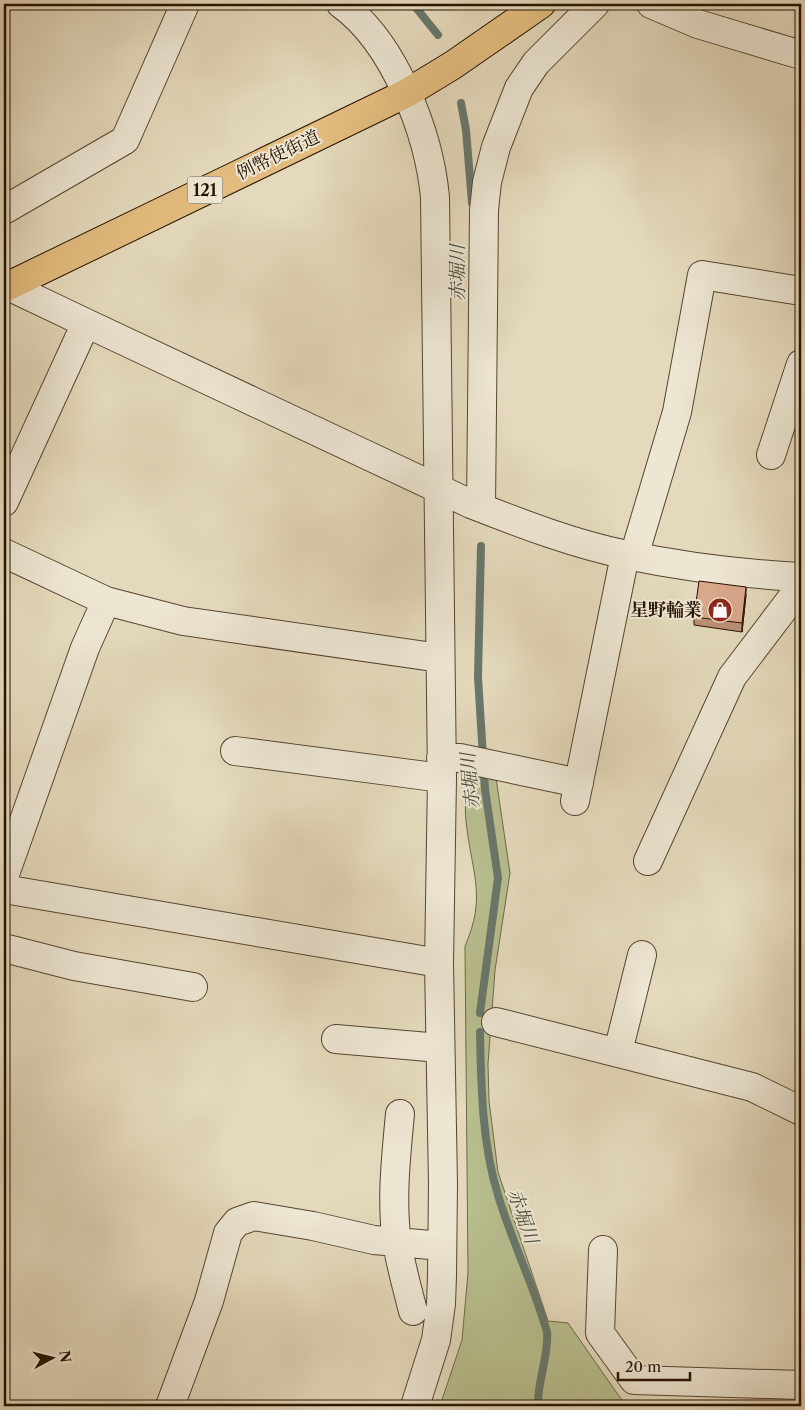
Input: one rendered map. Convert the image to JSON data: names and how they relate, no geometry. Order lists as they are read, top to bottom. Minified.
{"streets":{"highway":["例幣使街道","121"]},"water":["赤堀川"],"places":{"shop":["星野輪業"]},"scale_bar":"20 m","north":"right"}
